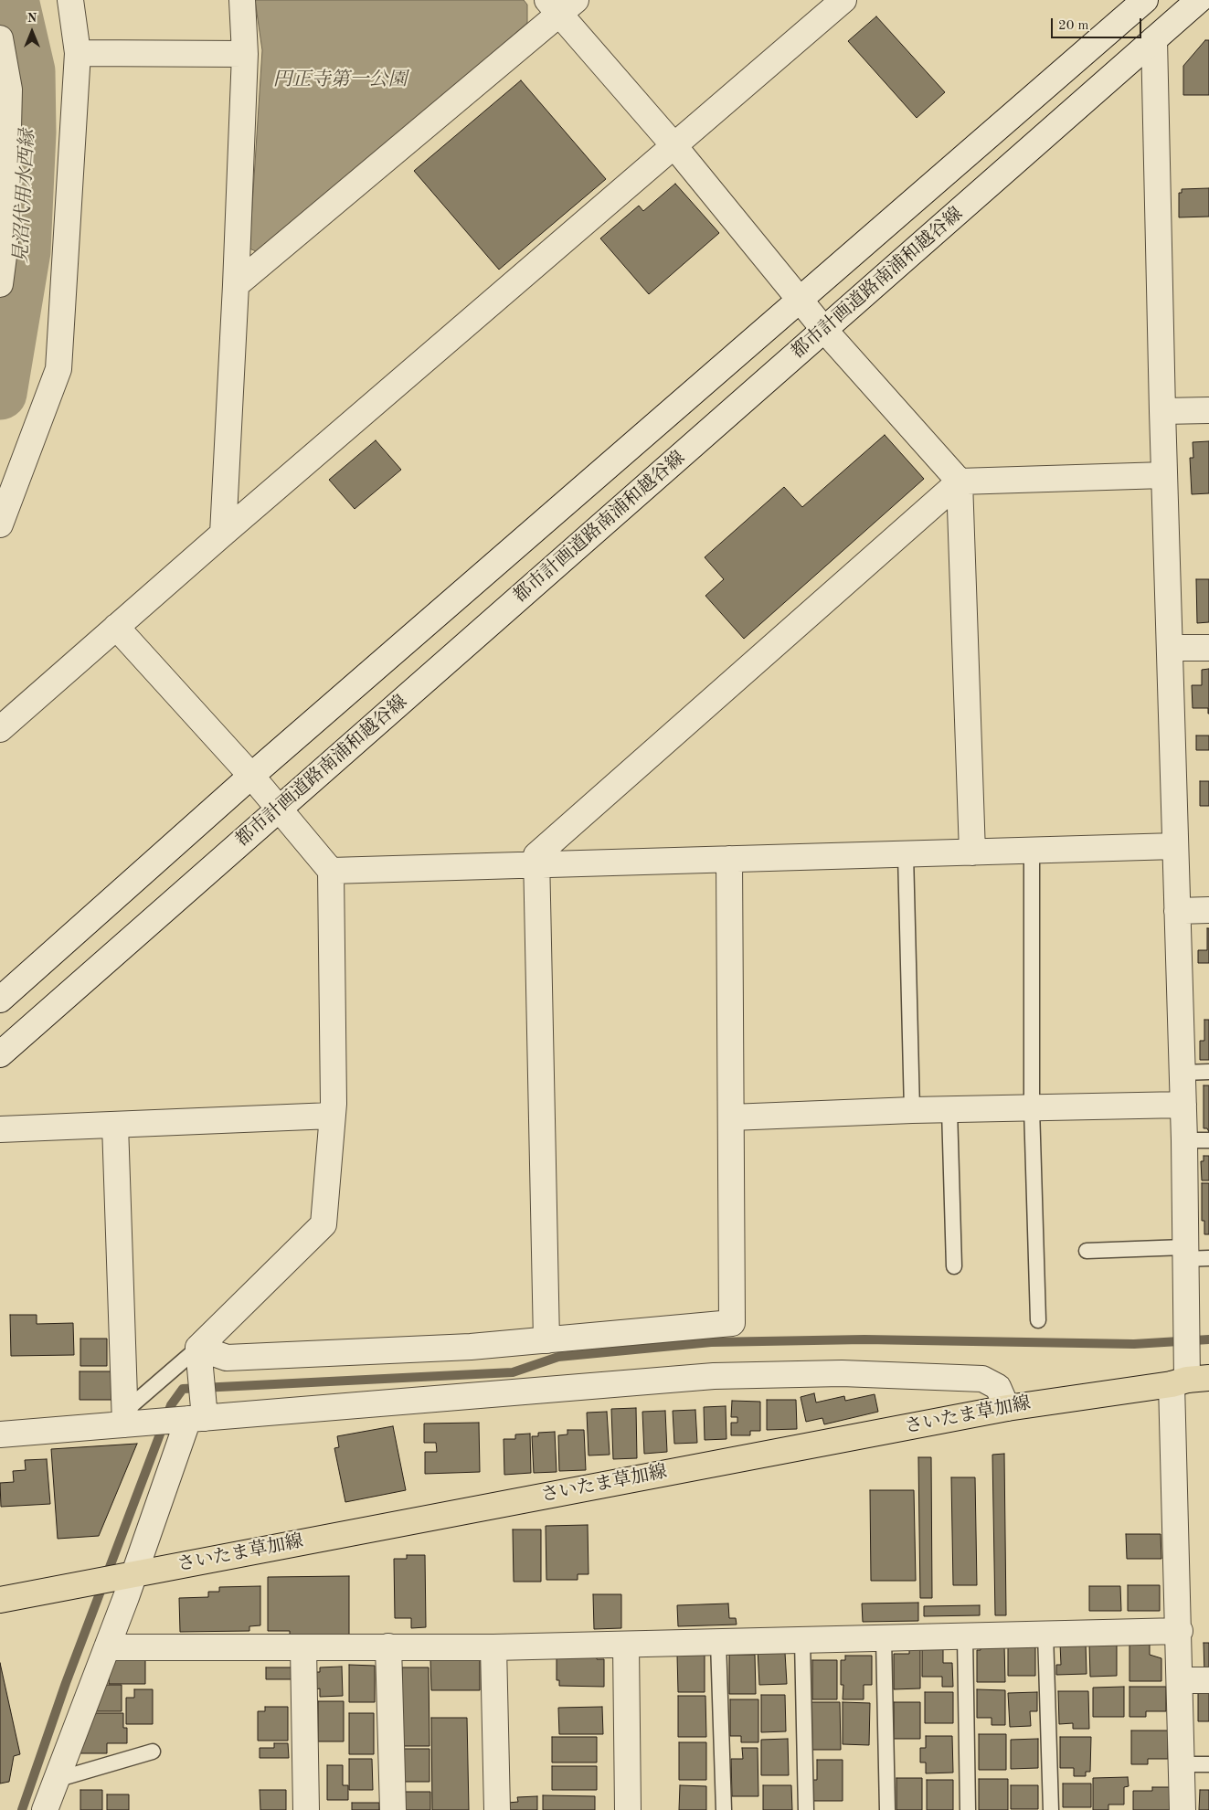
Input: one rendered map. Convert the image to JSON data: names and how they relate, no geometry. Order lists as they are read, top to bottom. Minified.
{"streets":{"main road":["さいたま草加線"],"street":["都市計画道路南浦和越谷線"]},"water":["円正寺第一公園","見沼代用水西縁"],"scale_bar":"20 m","north":"top"}
